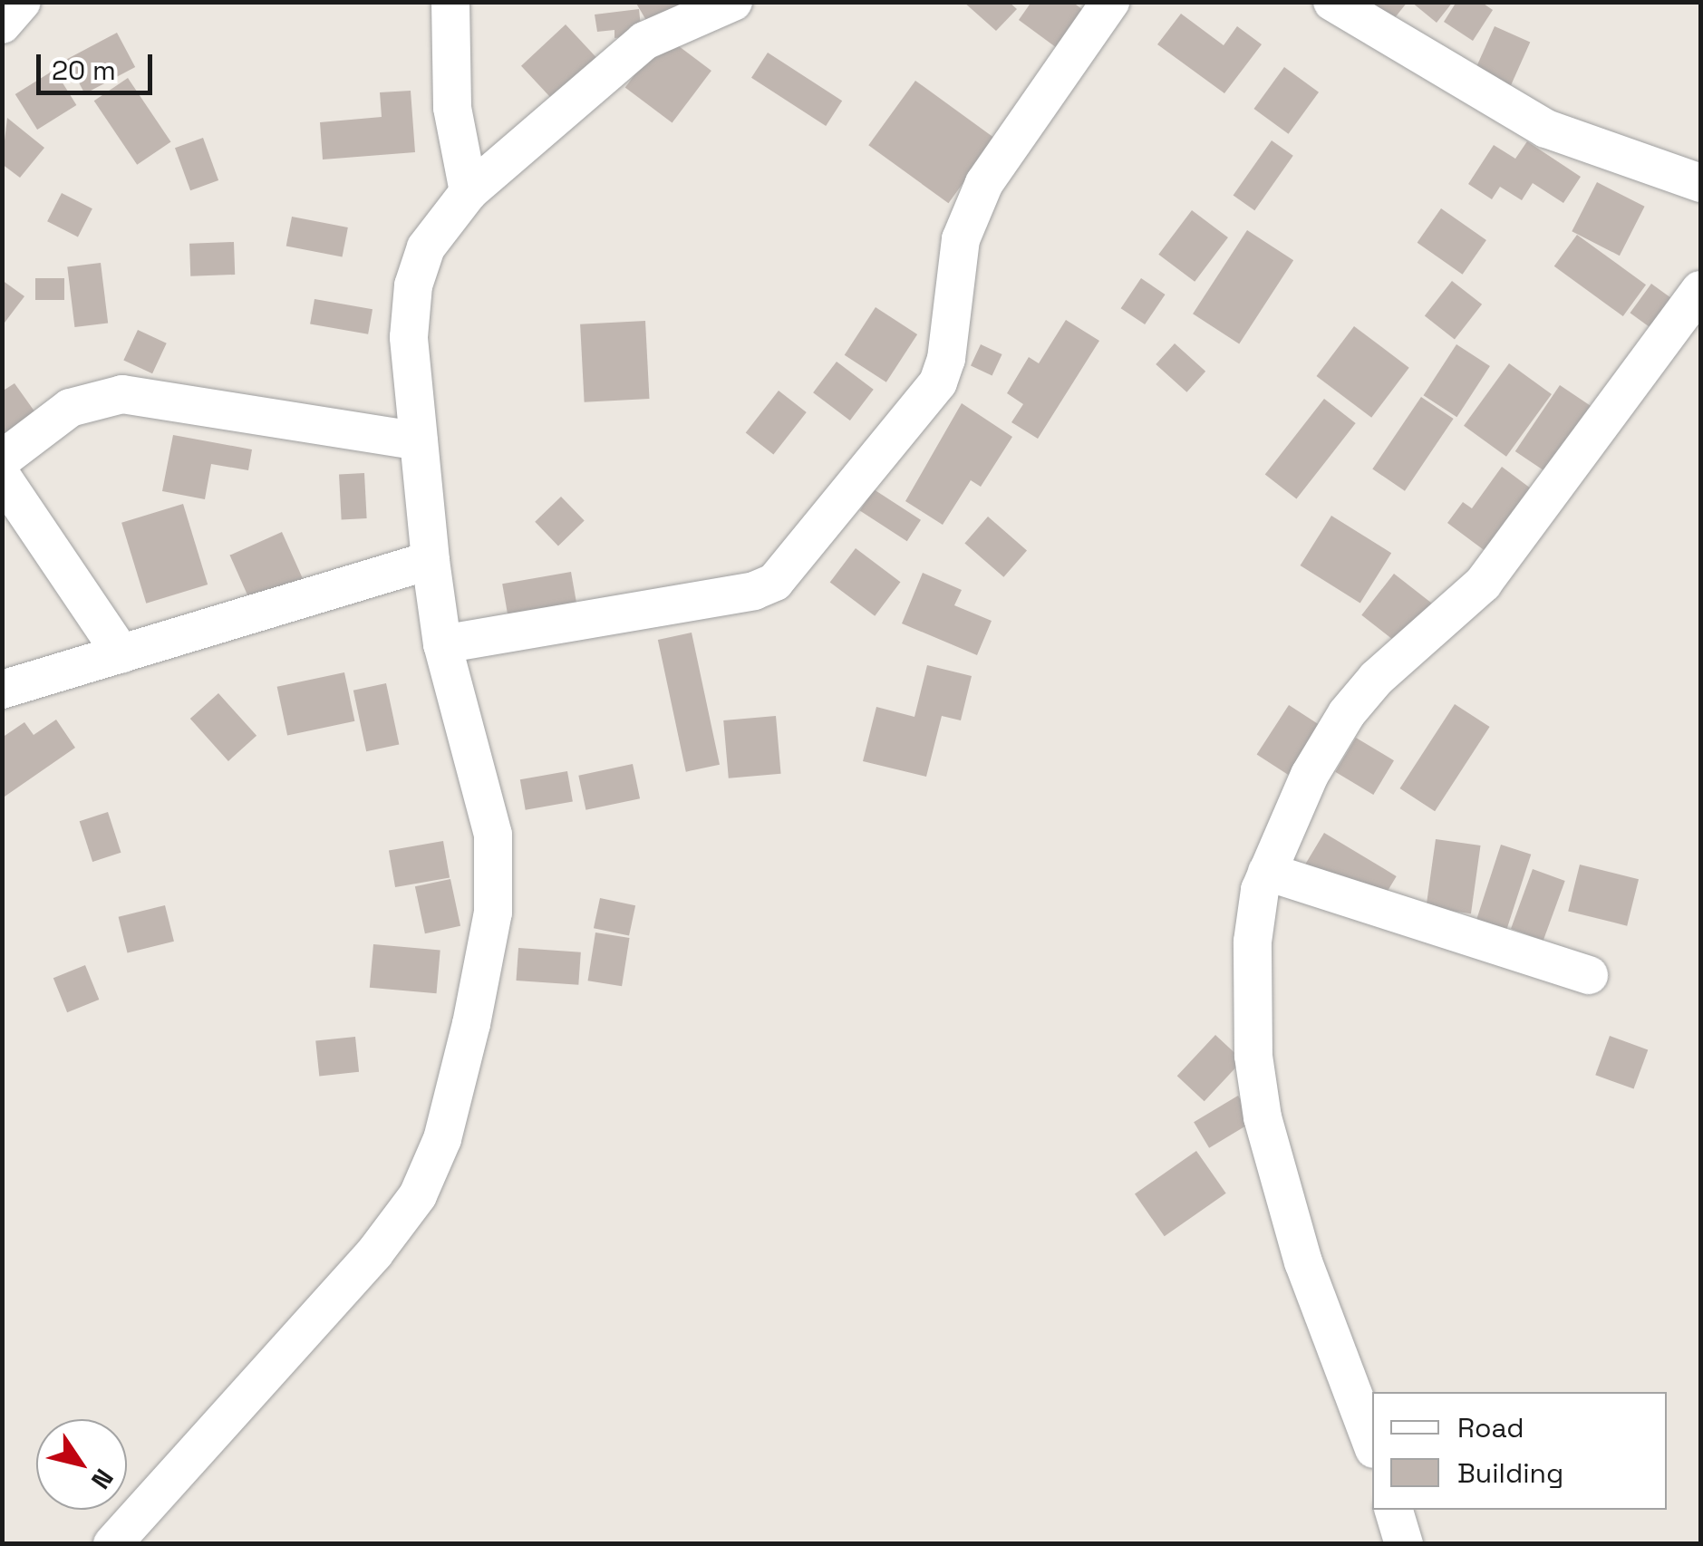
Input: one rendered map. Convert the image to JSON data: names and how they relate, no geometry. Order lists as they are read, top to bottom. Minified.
{"legend":["Road","Building"],"scale_bar":"20 m","north":"bottom right"}
